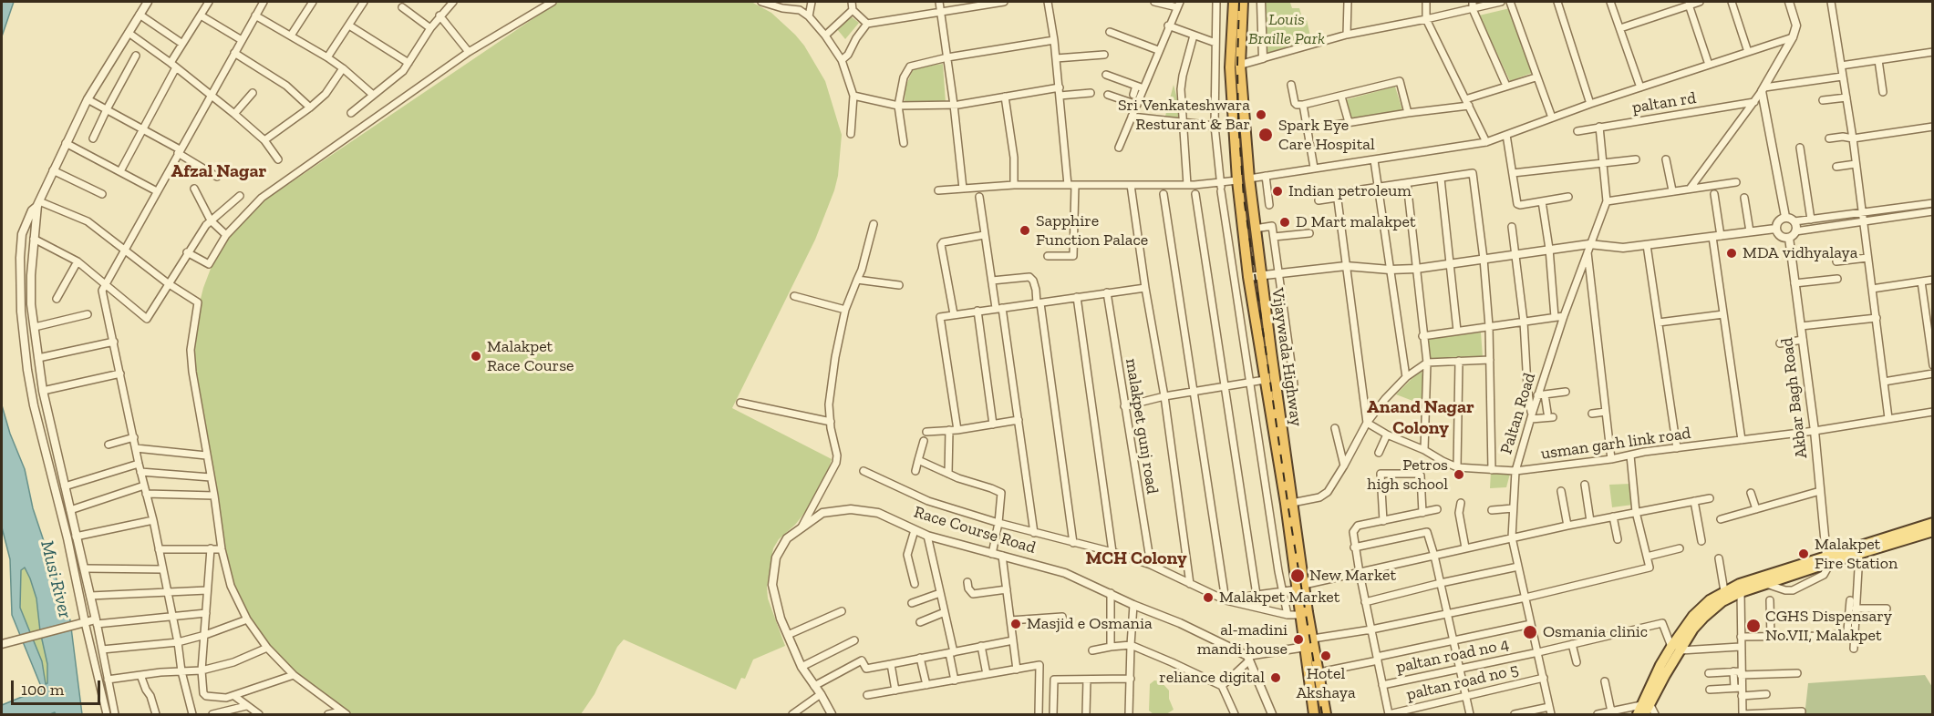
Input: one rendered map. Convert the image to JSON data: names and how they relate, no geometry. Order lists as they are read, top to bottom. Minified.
{"streets":{"highway":["Vijaywada Highway"],"street":["paltan rd","Akbar Bagh Road","Paltan Road","malakpet gunj road","usman garh link road","Race Course Road","paltan road no 4","paltan road no 5"]},"crossings":[["paltan rd","Paltan Road"],["Akbar Bagh Road","usman garh link road"],["Paltan Road","usman garh link road"],["Paltan Road","paltan road no 4"],["Paltan Road","paltan road no 5"]],"districts":["Afzal Nagar","Anand Nagar Colony","MCH Colony"],"water":["Musi River"],"parks":["Louis Braille Park"],"places":["Sri Venkateshwara Resturant & Bar","Spark Eye Care Hospital","Indian petroleum","D Mart malakpet","Sapphire Function Palace","MDA vidhyalaya","Malakpet Race Course","Petros high school","Malakpet Fire Station","New Market","Malakpet Market","Masjid e Osmania","CGHS Dispensary No.VII, Malakpet","Osmania clinic","al-madini mandi house","Hotel Akshaya","reliance digital"],"scale_bar":"100 m"}
